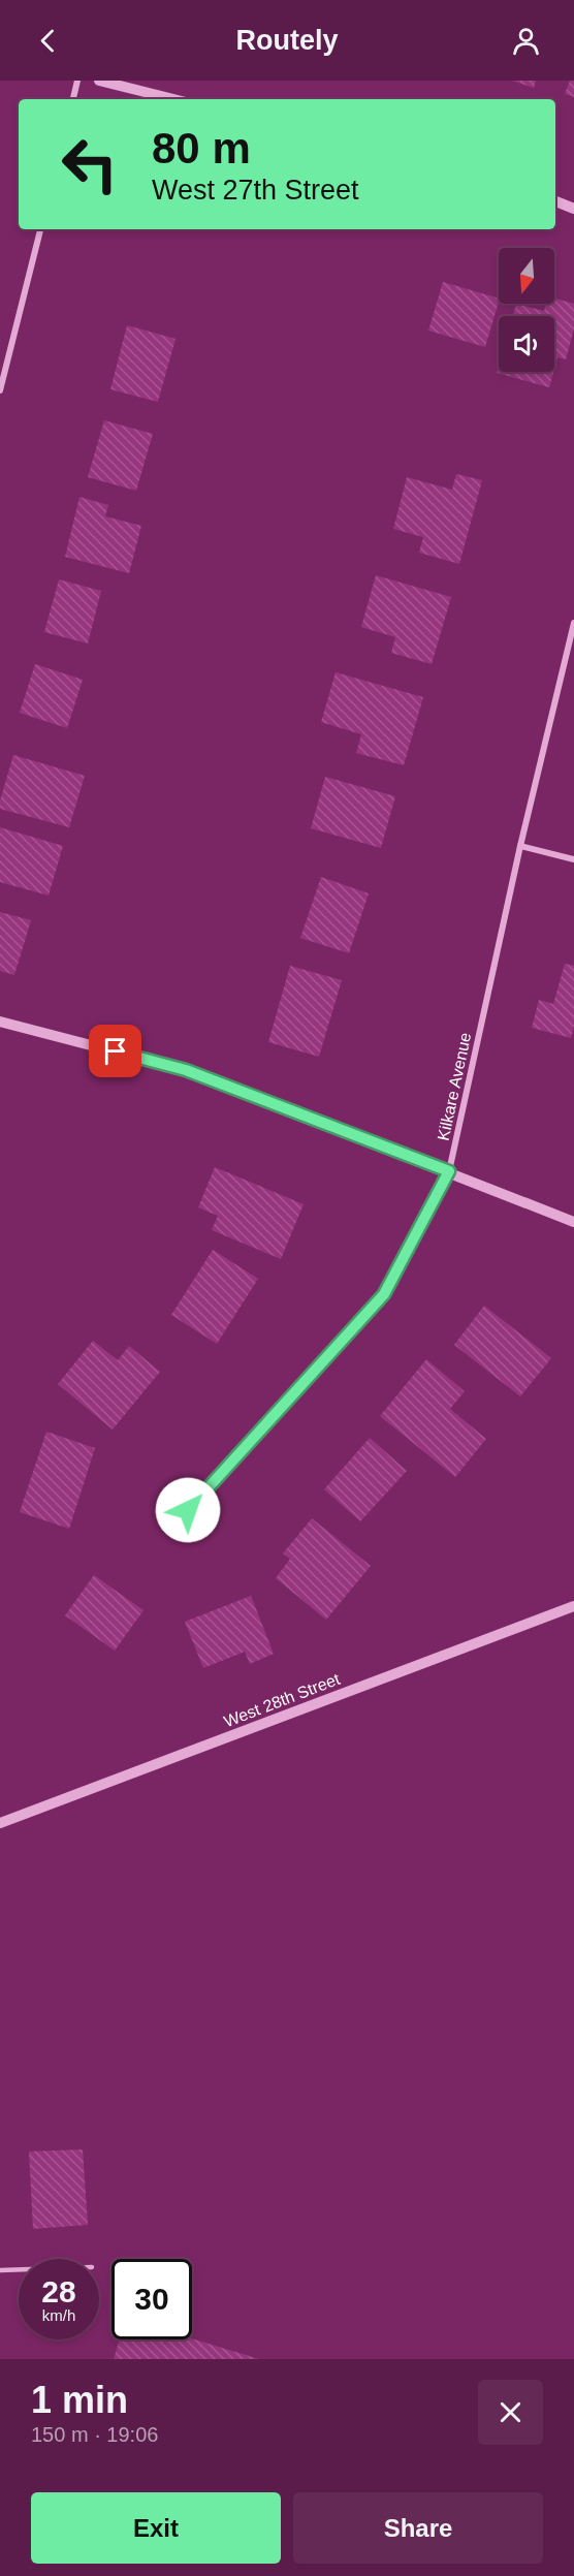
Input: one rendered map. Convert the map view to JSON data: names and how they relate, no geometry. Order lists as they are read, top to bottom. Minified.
{"streets":{"street":["Kilkare Avenue","West 28th Street"]},"north":"bottom","page":{"header":"Routely","turn":["80 m","West 27th Street"],"speed":"28 km/h","limit":"30","heading":["1 min","150 m · 19:06"],"buttons":["Exit","Share"]}}
